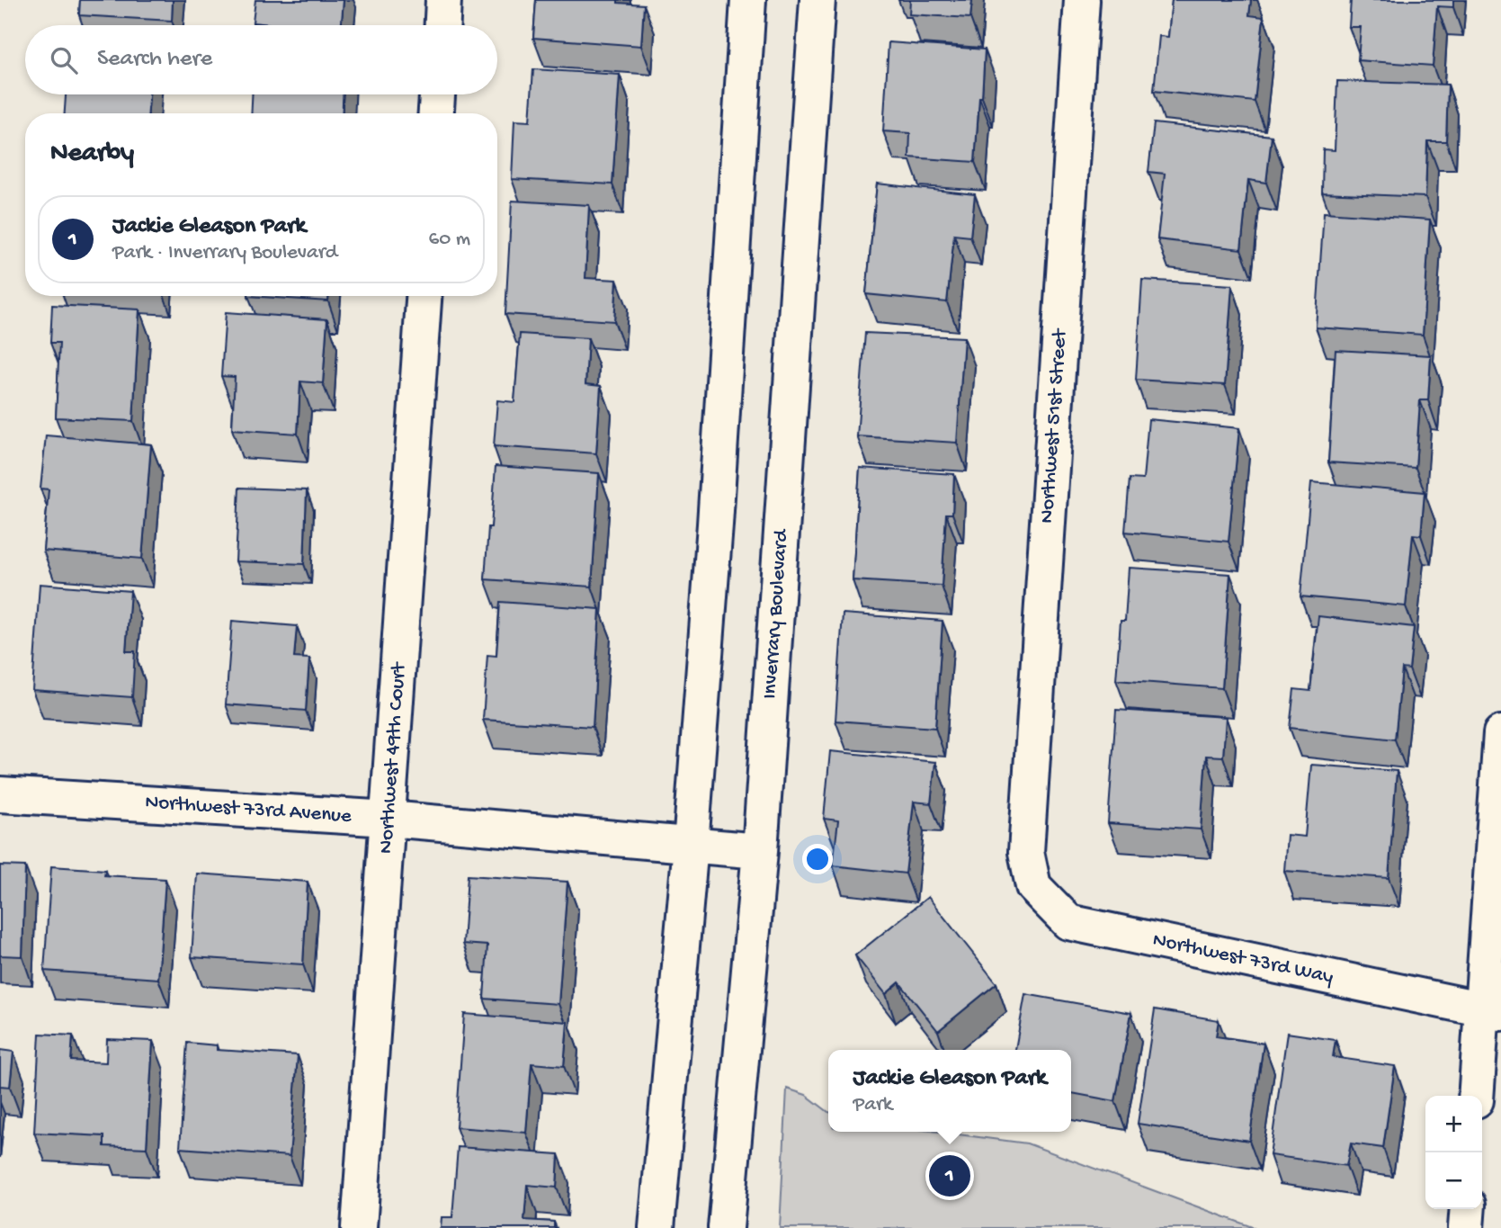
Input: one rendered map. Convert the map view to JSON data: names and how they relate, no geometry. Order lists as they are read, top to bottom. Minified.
{"streets":{"street":["Northwest 51st Street","Inverrary Boulevard","Northwest 49th Court","Northwest 73rd Avenue","Northwest 73rd Way"]},"crossings":[["Northwest 51st Street","Northwest 73rd Way"],["Inverrary Boulevard","Northwest 73rd Avenue"],["Northwest 49th Court","Northwest 73rd Avenue"]],"page":{"search":"Search here","heading":"Nearby","list":[{"mark":"1","name":"Jackie Gleason Park","note":"Park · Inverrary Boulevard","value":"60 m"}],"popup":["Jackie Gleason Park","Park"],"map_buttons":["+","−"],"pins":"1"}}
